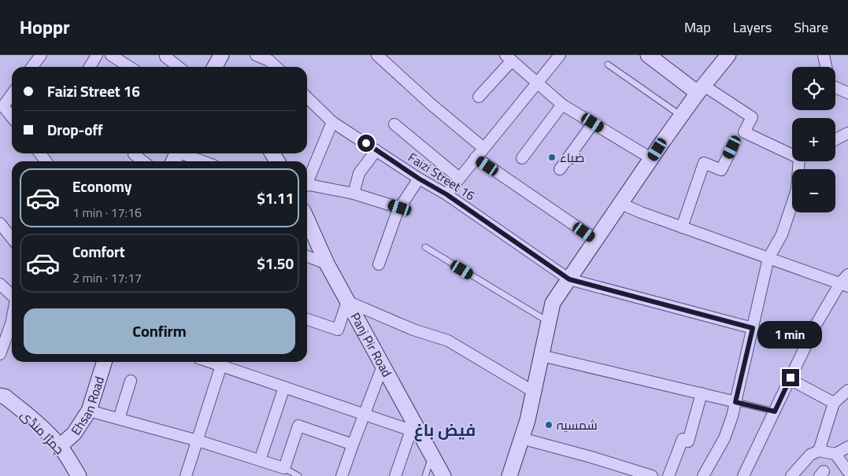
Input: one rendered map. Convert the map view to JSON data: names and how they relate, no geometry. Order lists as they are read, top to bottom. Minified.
{"streets":{"street":["Faizi Street 16","Panj Pir Road","Ehsan Road","چمڑا منڈی"]},"crossings":[["Ehsan Road","چمڑا منڈی"]],"districts":["فیض باغ"],"places":["ضیاء","شمسیہ"],"page":{"header":"Hoppr","nav":["Map","Layers","Share"],"map_buttons":["+","−"],"banner":["Faizi Street 16","Drop-off"],"list":[{"name":"Economy","note":"1 min · 17:16","value":"$1.11"},{"name":"Comfort","note":"2 min · 17:17","value":"$1.50"}],"buttons":"Confirm","bubble":"1 min"}}
